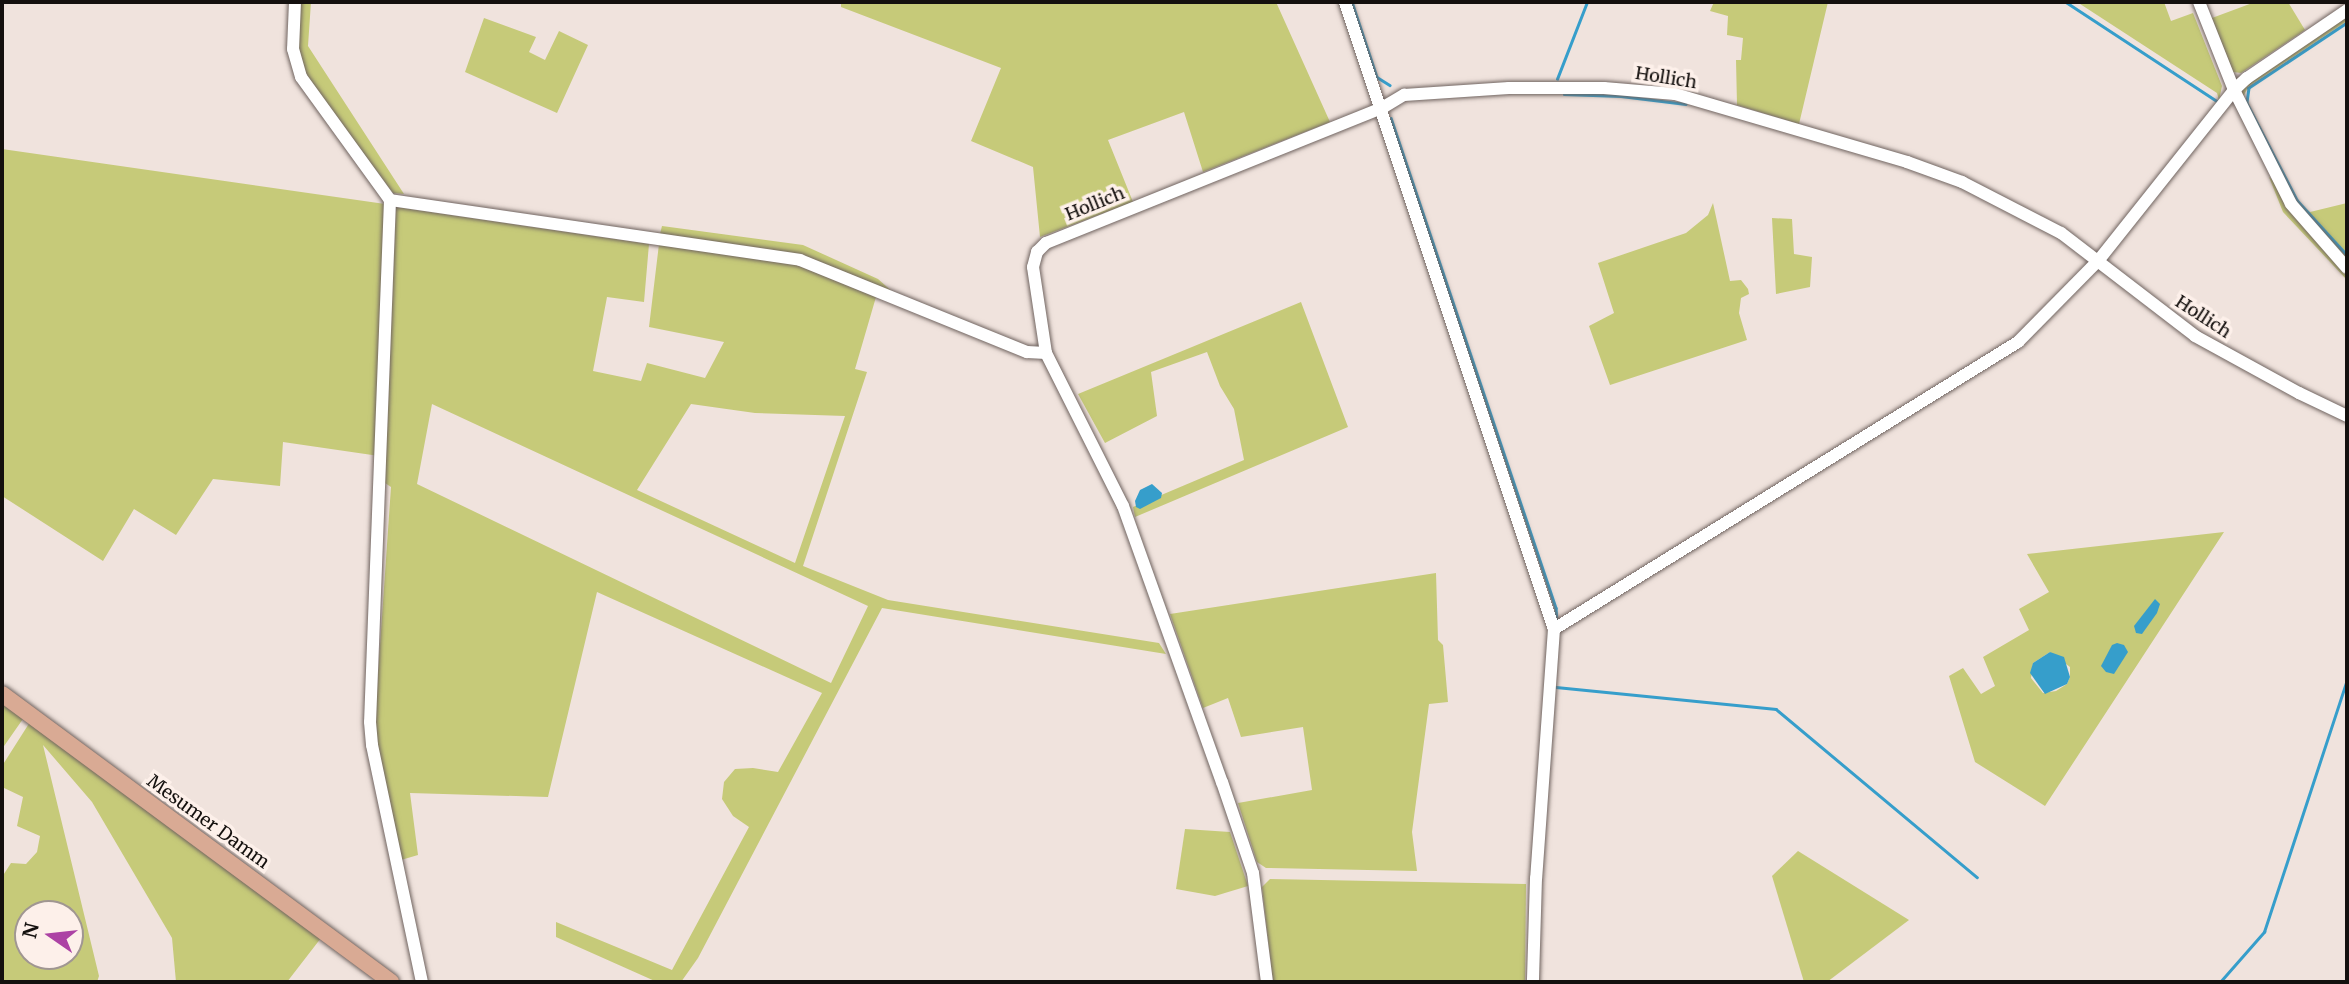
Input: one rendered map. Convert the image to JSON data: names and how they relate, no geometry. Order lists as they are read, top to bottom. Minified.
{"streets":{"main road":["Mesumer Damm"],"street":["Hollich"]},"north":"left"}
